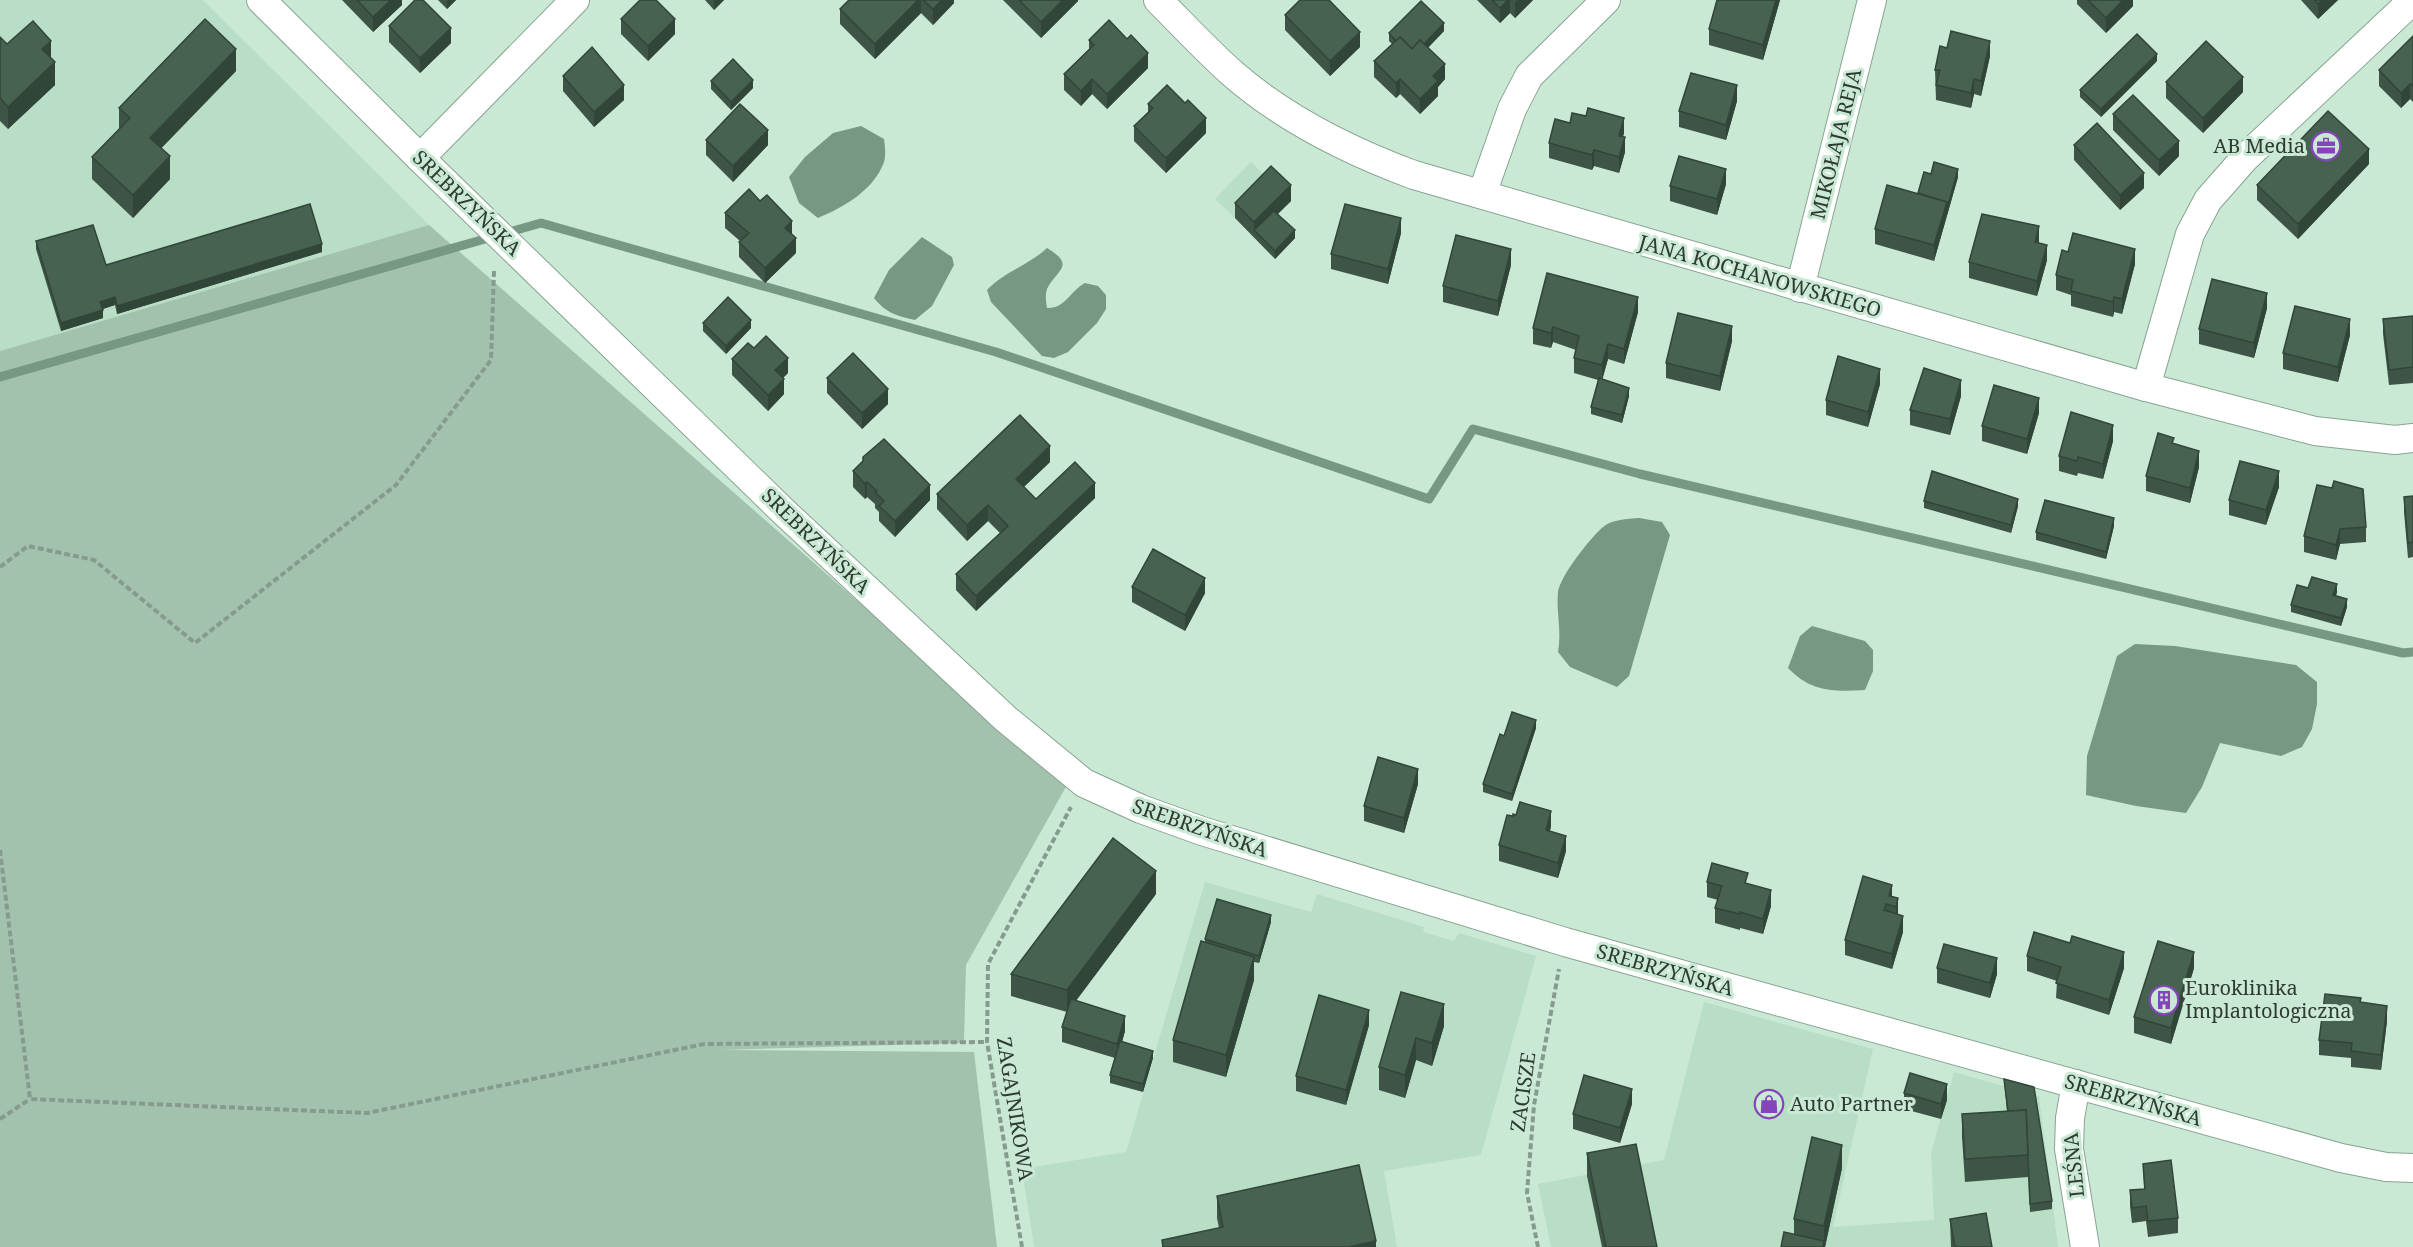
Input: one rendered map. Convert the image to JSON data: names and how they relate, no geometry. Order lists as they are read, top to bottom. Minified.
{"streets":{"street":["MIKOŁAJA REJA","SREBRZYŃSKA","JANA KOCHANOWSKIEGO","LEŚNA"],"path":["ZACISZE","ZAGAJNIKOWA"]},"crossings":[["MIKOŁAJA REJA","JANA KOCHANOWSKIEGO"],["SREBRZYŃSKA","ZACISZE"],["SREBRZYŃSKA","ZAGAJNIKOWA"],["SREBRZYŃSKA","LEŚNA"]],"places":{"office":["AB Media"],"building":["Euroklinika Implantologiczna"],"shop":["Auto Partner"]}}
